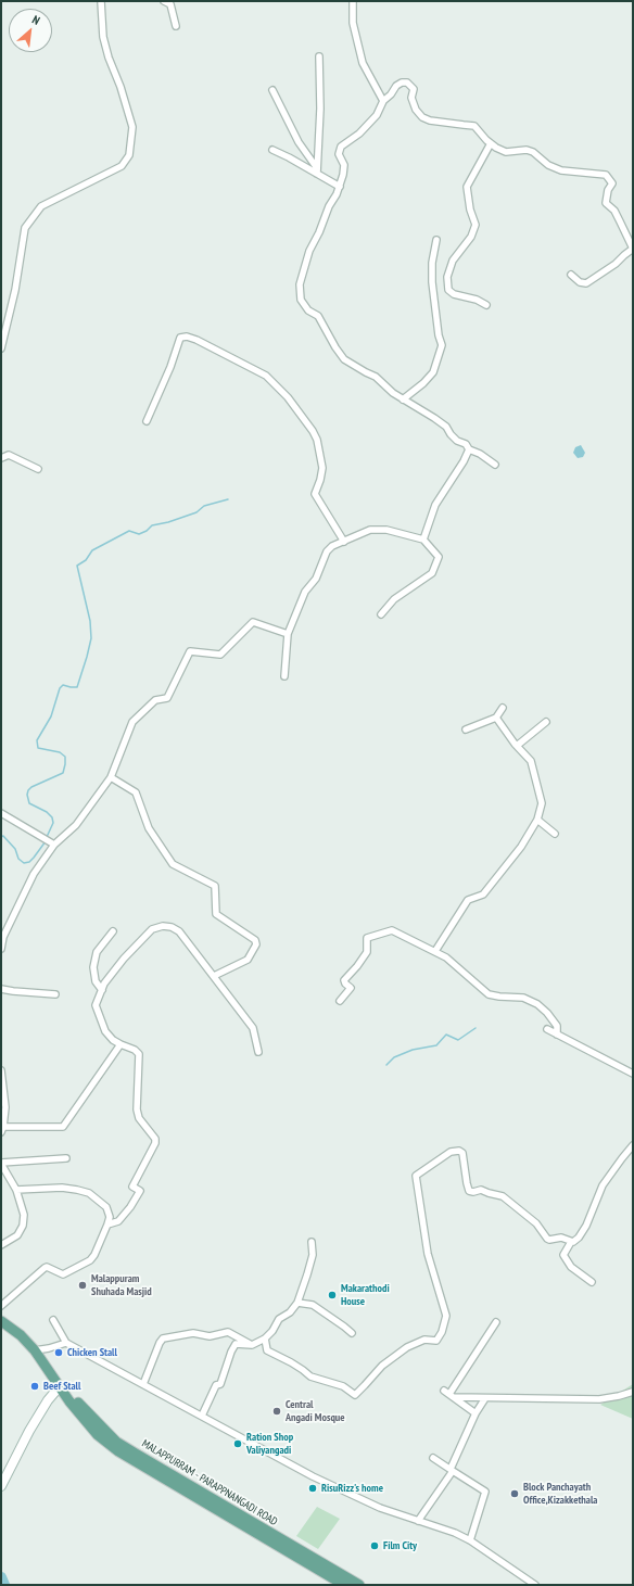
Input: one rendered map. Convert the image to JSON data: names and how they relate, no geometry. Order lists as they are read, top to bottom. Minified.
{"streets":{"main road":["MALAPPURRAM - PARAPPNANGADI ROAD"]},"places":["Malappuram Shuhada Masjid","Makarathodi House","Chicken Stall","Beef Stall","Central Angadi Mosque","Ration Shop Valiyangadi","RisuRizz's home","Block Panchayath Office,Kizakkethala","Film City"],"north":"top right"}
